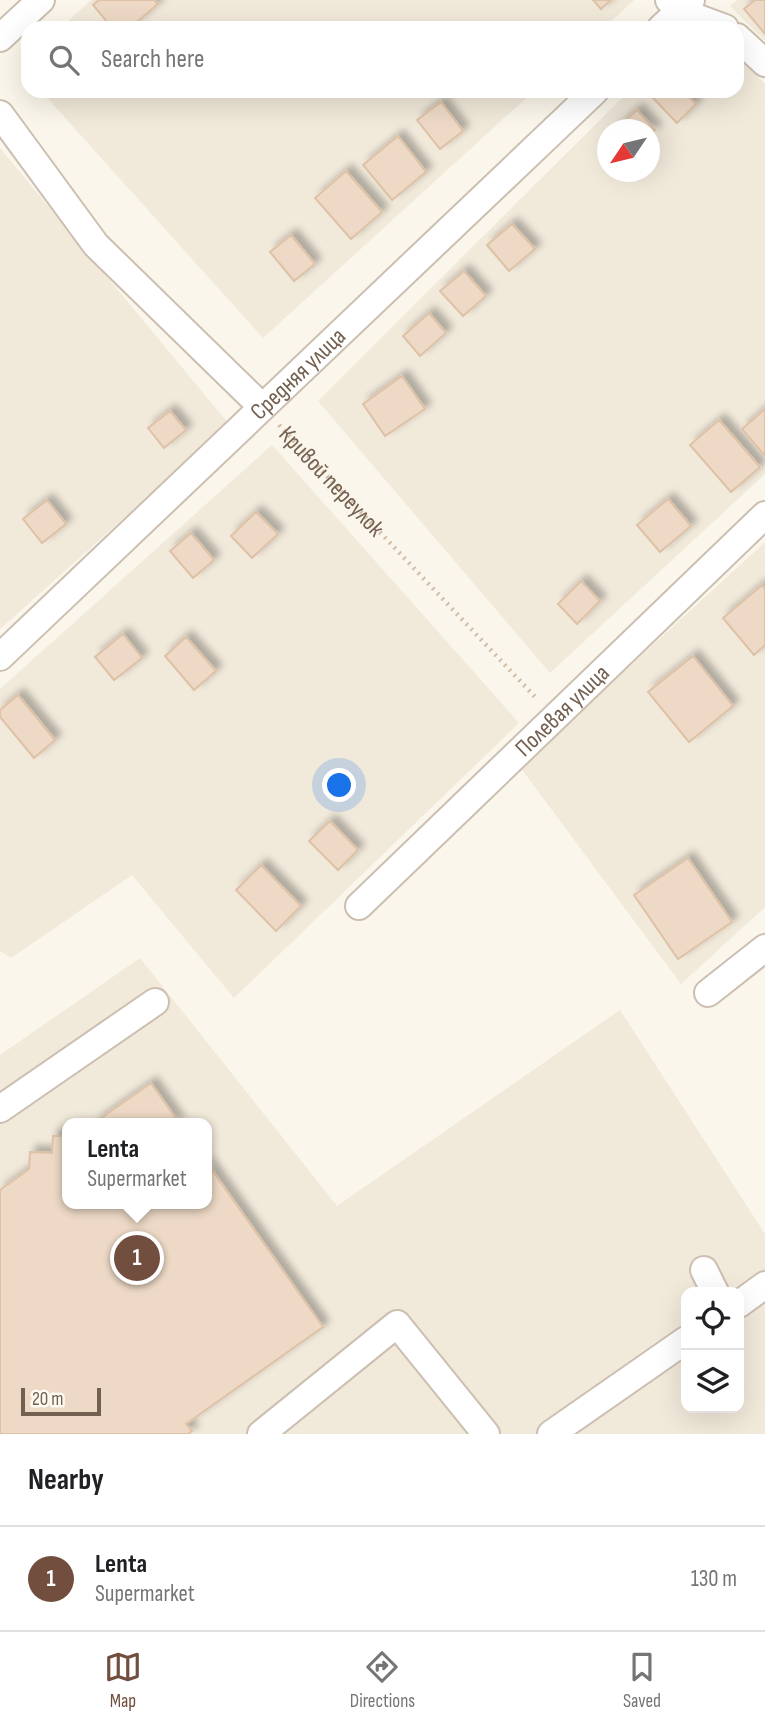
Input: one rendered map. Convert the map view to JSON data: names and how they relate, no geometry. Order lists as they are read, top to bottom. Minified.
{"streets":{"street":["Средняя улица","Кривой переулок","Полевая улица"]},"crossings":[["Средняя улица","Кривой переулок"],["Кривой переулок","Полевая улица"]],"scale_bar":"20 m","north":"bottom left","page":{"search":"Search here","popup":["Lenta","Supermarket"],"pins":"1","scale":"20 m","heading":"Nearby","list":[{"mark":"1","name":"Lenta","note":"Supermarket","value":"130 m"}],"nav":["Map","Directions","Saved"]}}
